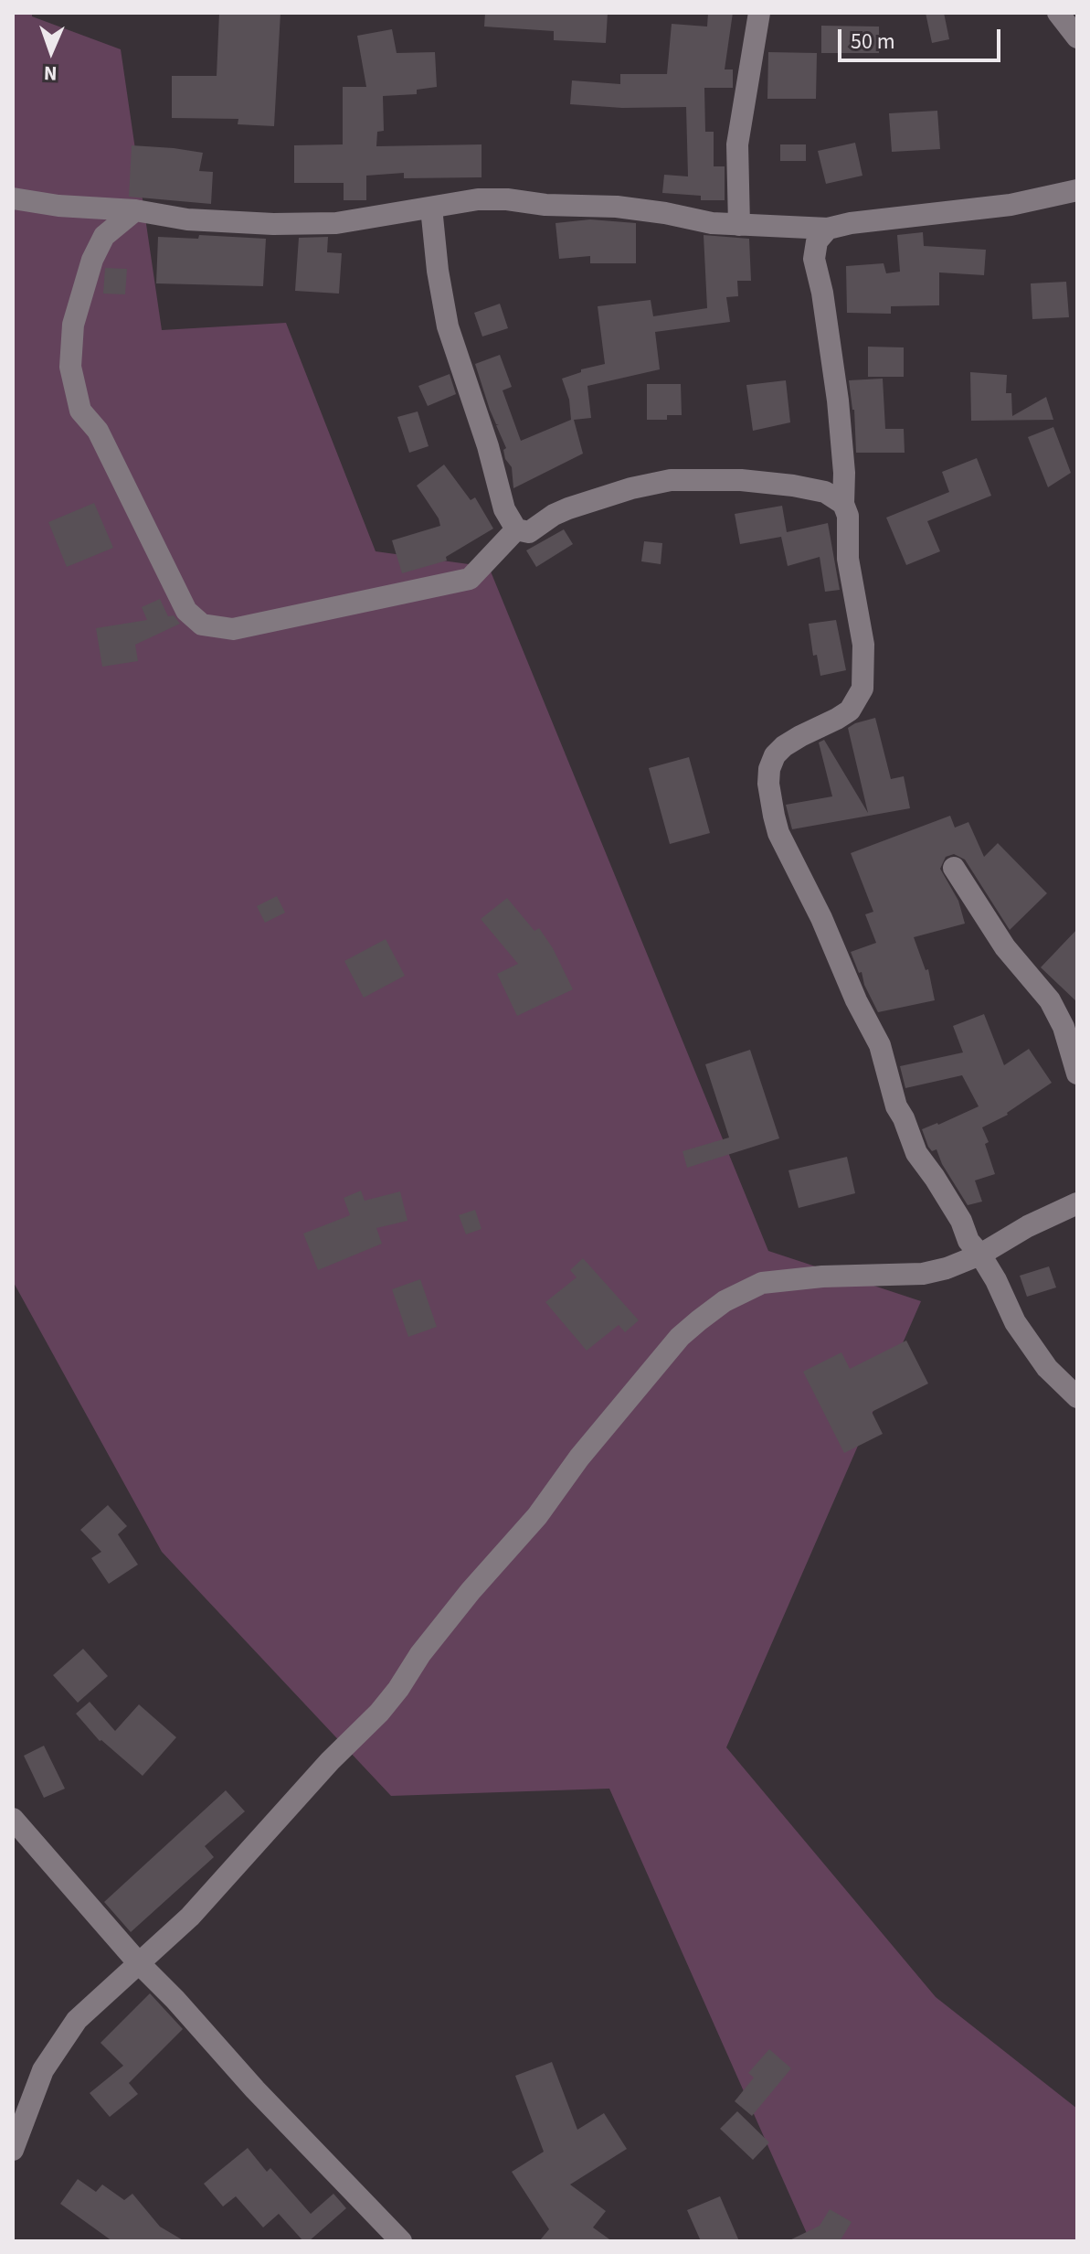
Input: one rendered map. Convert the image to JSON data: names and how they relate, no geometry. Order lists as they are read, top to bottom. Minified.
{"scale_bar":"50 m","north":"bottom"}
